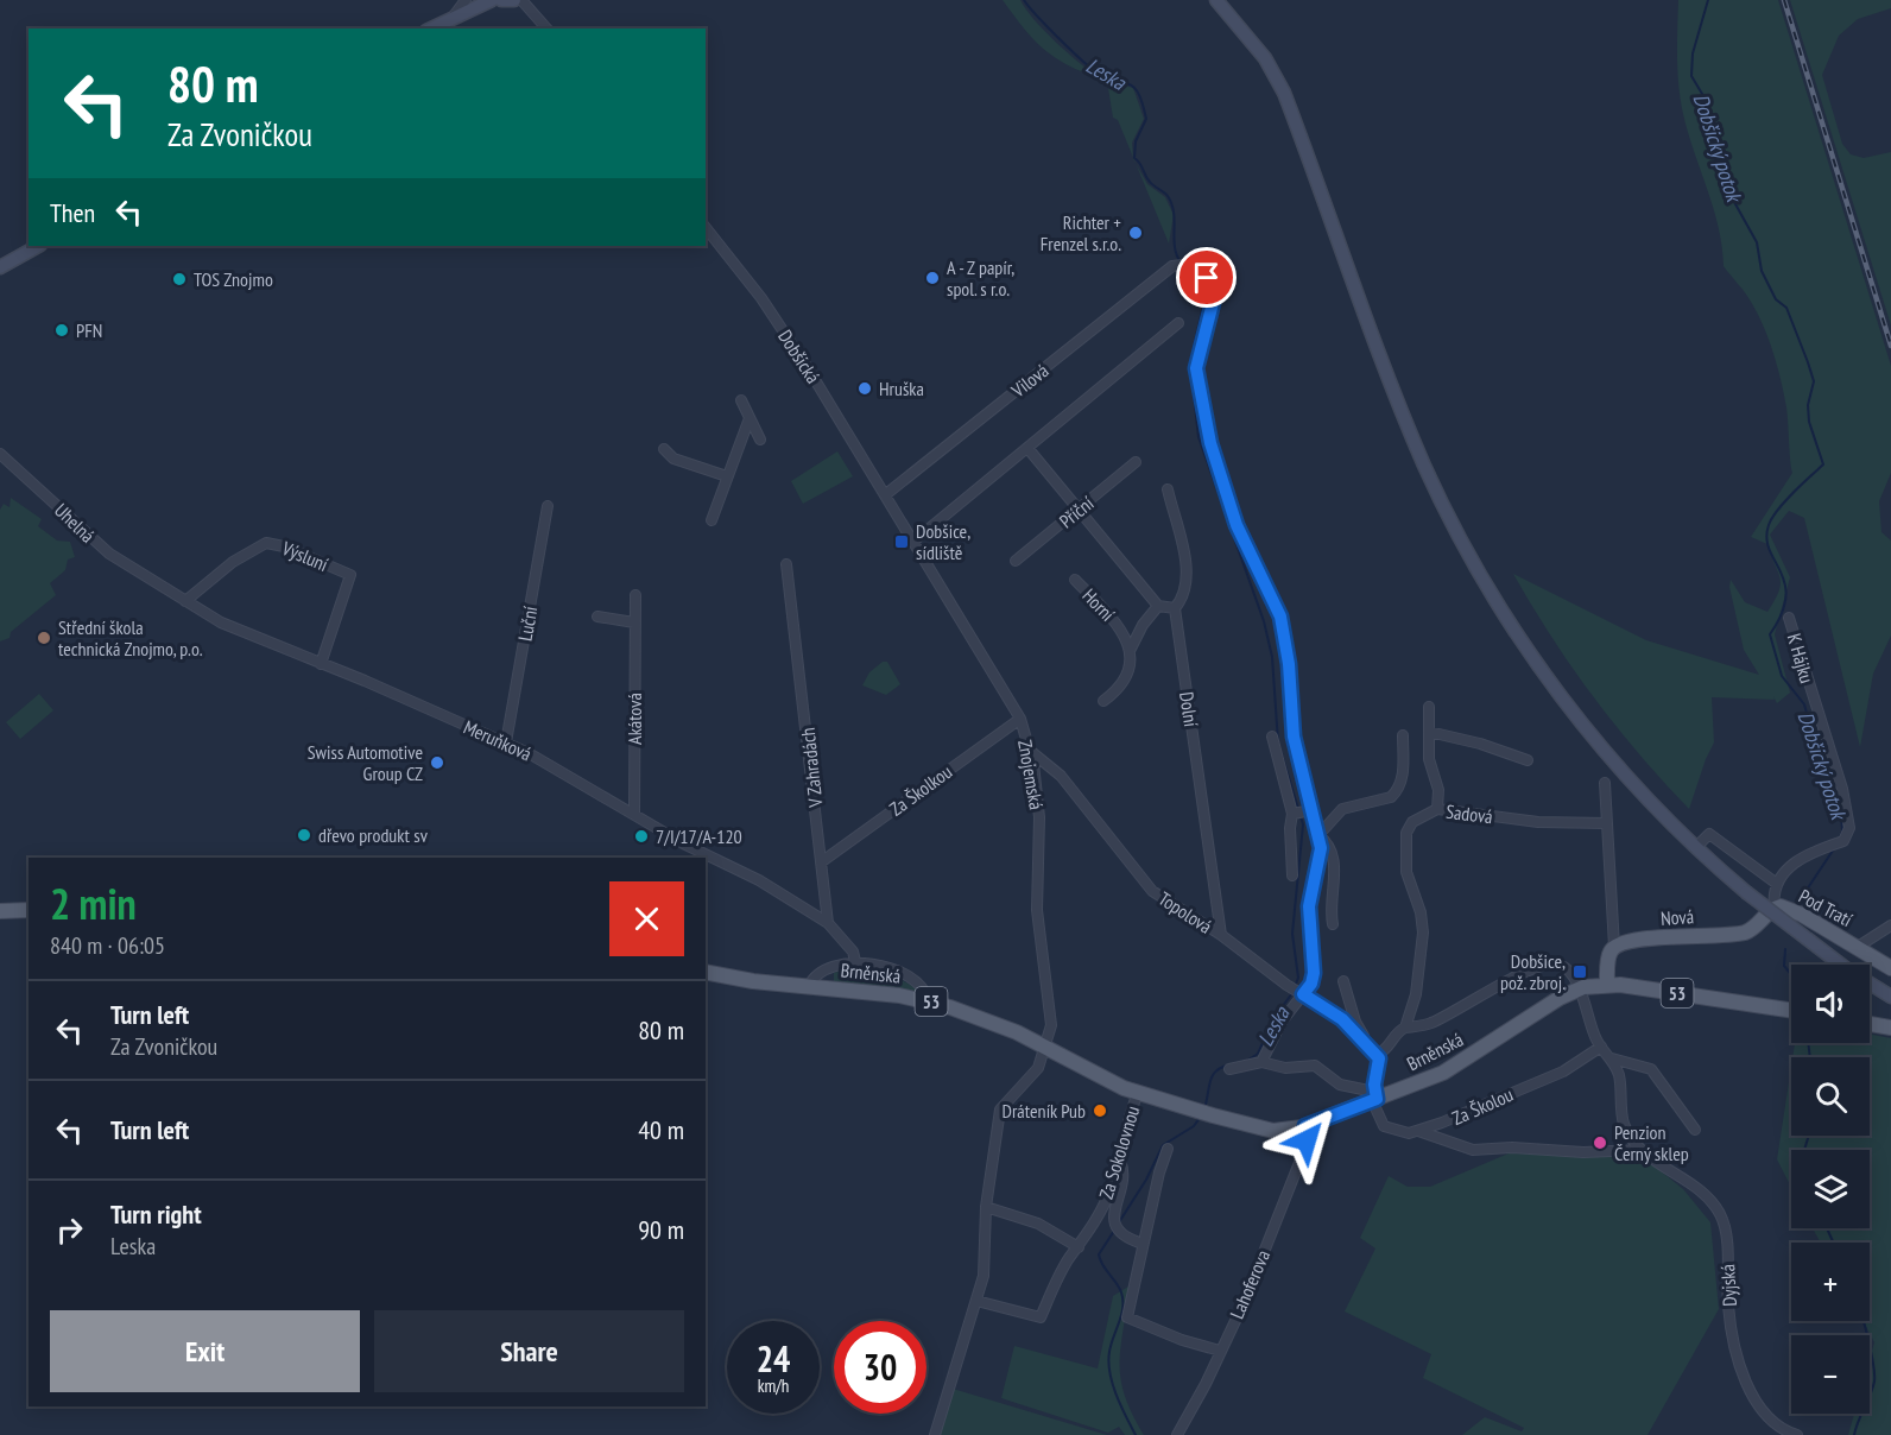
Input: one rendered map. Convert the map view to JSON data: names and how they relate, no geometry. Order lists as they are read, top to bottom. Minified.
{"streets":{"main road":["Pod Tratí","Nová","Brněnská","53"],"street":["Dobšická","Vilová","Příční","Uhelná","Výsluní","Horní","Luční","K Hájku","Dolní","Akátová","Meruňková","V Zahradách","Znojemská","Za Školkou","Sadová","Topolová","Za Školou","Za Sokolovnou","Lahoferova","Dyjská"]},"crossings":[["Dobšická","Vilová"],["Dobšická","Znojemská"],["Vilová","Znojemská"],["Uhelná","Meruňková"],["Výsluní","Meruňková"],["Luční","Meruňková"],["Dolní","Topolová"],["Akátová","Meruňková"],["Meruňková","V Zahradách"],["V Zahradách","Za Školkou"],["Znojemská","Za Školkou"],["Znojemská","Topolová"],["Znojemská","Brněnská"],["Pod Tratí","Nová"],["Brněnská","Za Sokolovnou"],["Brněnská","Lahoferova"],["Brněnská","Dyjská"],["Za Školou","Dyjská"]],"water":["Leska","Dobšický potok"],"places":{"other":["Richter + Frenzel s.r.o.","A - Z papír, spol. s r.o.","TOS Znojmo","PFN","Hruška","Střední škola technická Znojmo, p.o.","Swiss Automotive Group CZ","dřevo produkt sv","7/I/17/A-120","Dráteník Pub","Penzion Černý sklep"],"transit":["Dobšice, sídliště","Dobšice, pož. zbroj."]},"page":{"turn":["80 m","Za Zvoničkou"],"then":"Then","heading":["2 min","840 m · 06:05"],"map_buttons":["+","−"],"list":[{"name":"Turn left","note":"Za Zvoničkou","value":"80 m"},{"name":"Turn left","value":"40 m"},{"name":"Turn right","note":"Leska","value":"90 m"}],"buttons":["Exit","Share"],"speed":"24 km/h","limit":"30"}}
